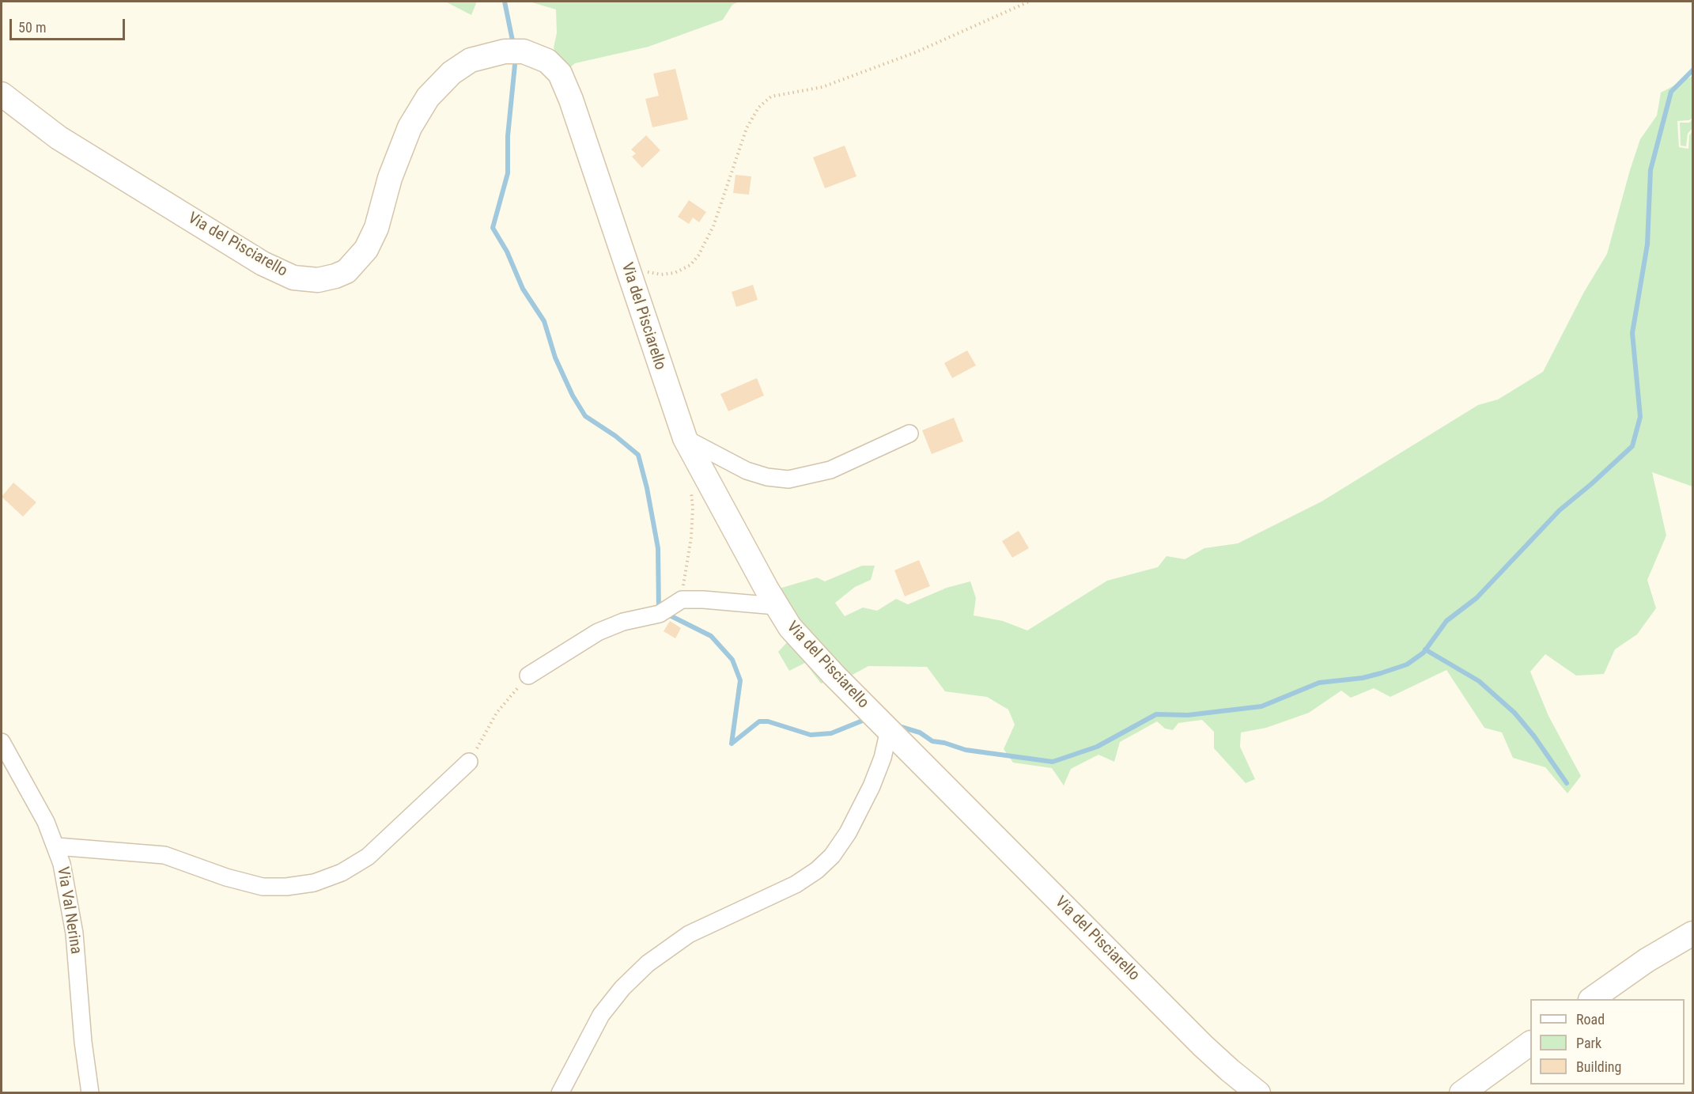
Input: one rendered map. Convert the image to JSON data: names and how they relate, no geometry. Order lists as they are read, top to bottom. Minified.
{"streets":{"street":["Via del Pisciarello","Via Val Nerina"]},"legend":["Road","Park","Building"],"scale_bar":"50 m"}
